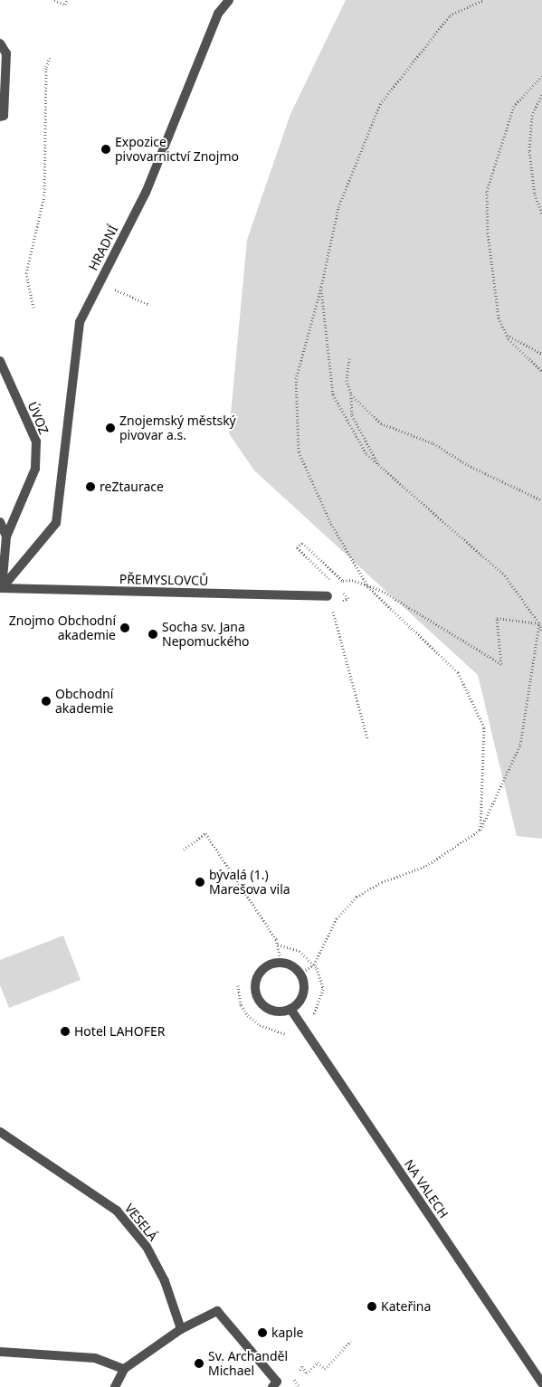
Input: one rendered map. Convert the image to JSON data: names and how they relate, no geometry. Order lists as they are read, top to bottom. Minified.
{"streets":{"street":["HRADNÍ","ÚVOZ","PŘEMYSLOVCŮ","NA VALECH","VESELÁ"]},"crossings":[["HRADNÍ","PŘEMYSLOVCŮ"]],"places":["Expozice pivovarnictví Znojmo","Znojemský městský pivovar a.s.","reZtaurace","Znojmo Obchodní akademie","Socha sv. Jana Nepomuckého","Obchodní akademie","bývalá (1.) Marešova vila","Hotel LAHOFER","Kateřina","kaple","Sv. Archanděl Michael"]}
